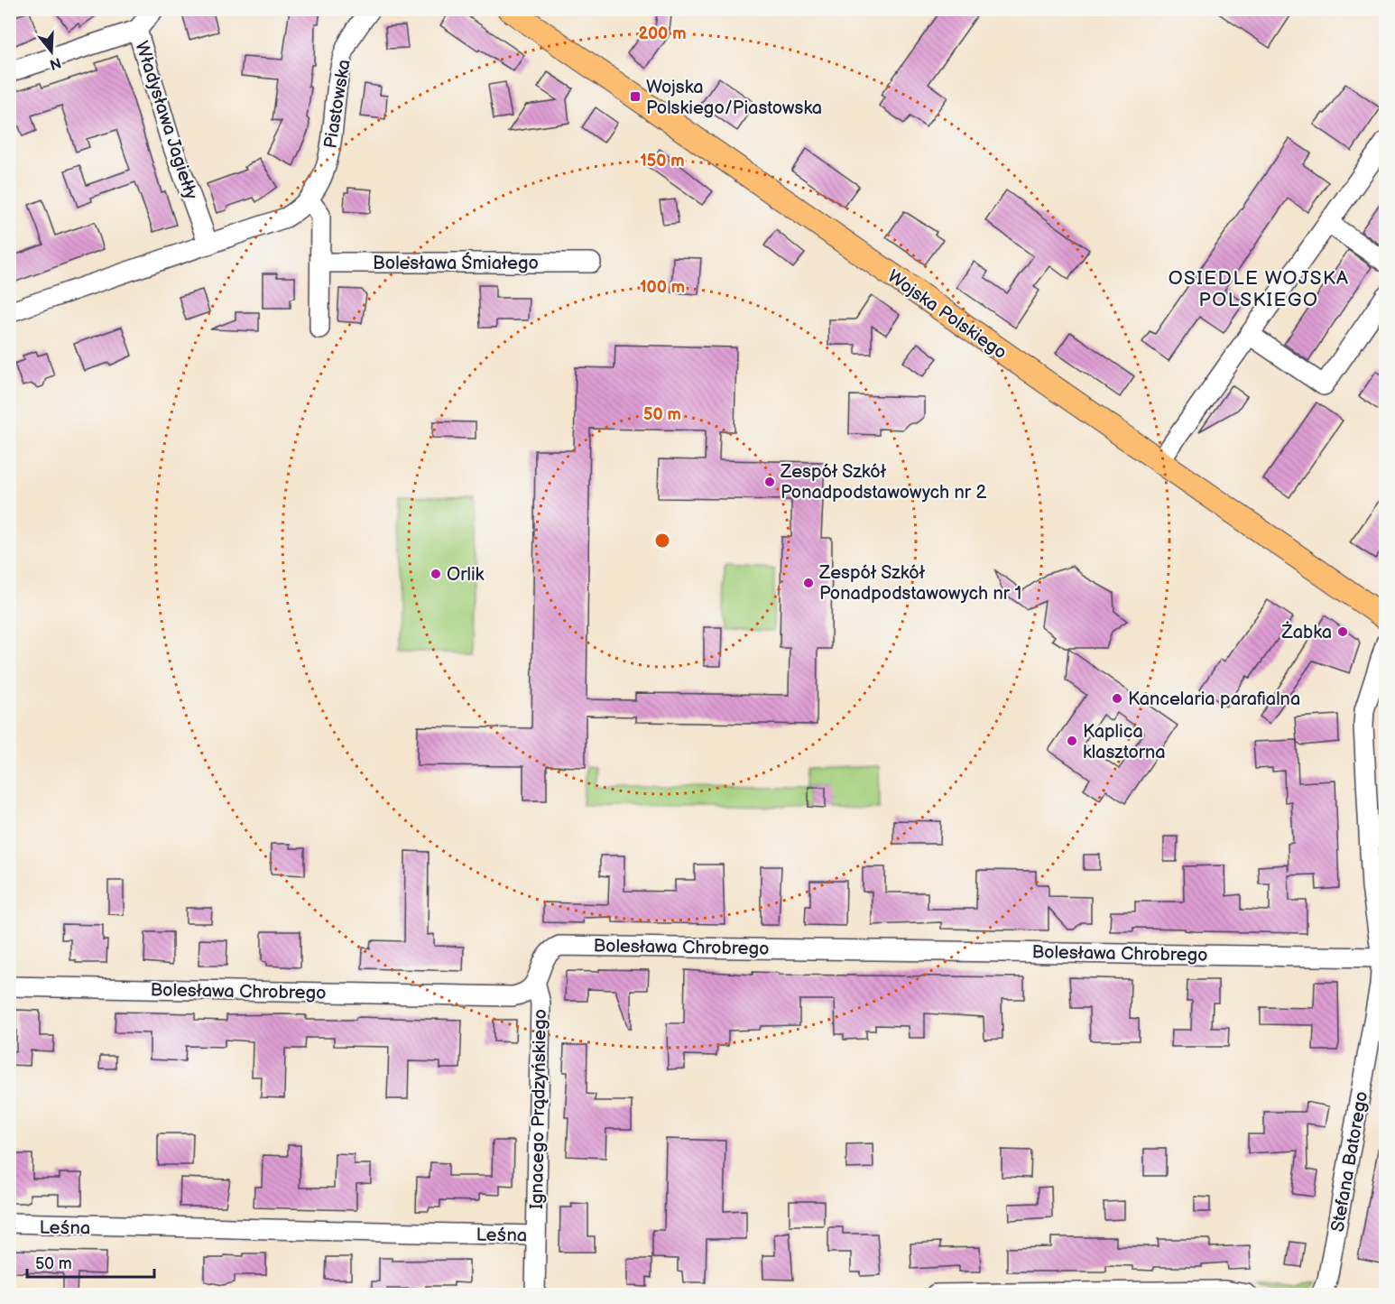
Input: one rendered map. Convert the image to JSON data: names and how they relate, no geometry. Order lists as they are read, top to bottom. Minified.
{"streets":{"main road":["Wojska Polskiego"],"street":["Piastowska","Władysława Jagiełły","Bolesława Śmiałego","Bolesława Chrobrego","Ignacego Prądzyńskiego","Stefana Batorego","Leśna"]},"crossings":[["Piastowska","Władysława Jagiełły"],["Bolesława Chrobrego","Ignacego Prądzyńskiego"],["Bolesława Chrobrego","Stefana Batorego"],["Ignacego Prądzyńskiego","Leśna"]],"districts":["OSIEDLE WOJSKA POLSKIEGO"],"places":{"transit":["Wojska Polskiego/Piastowska"],"other":["Zespół Szkół Ponadpodstawowych nr 2","Orlik","Zespół Szkół Ponadpodstawowych nr 1","Żabka","Kancelaria parafialna","Kaplica klasztorna"]},"scale_bar":"50 m","north":"bottom","rings":["200 m","150 m","100 m","50 m"]}
